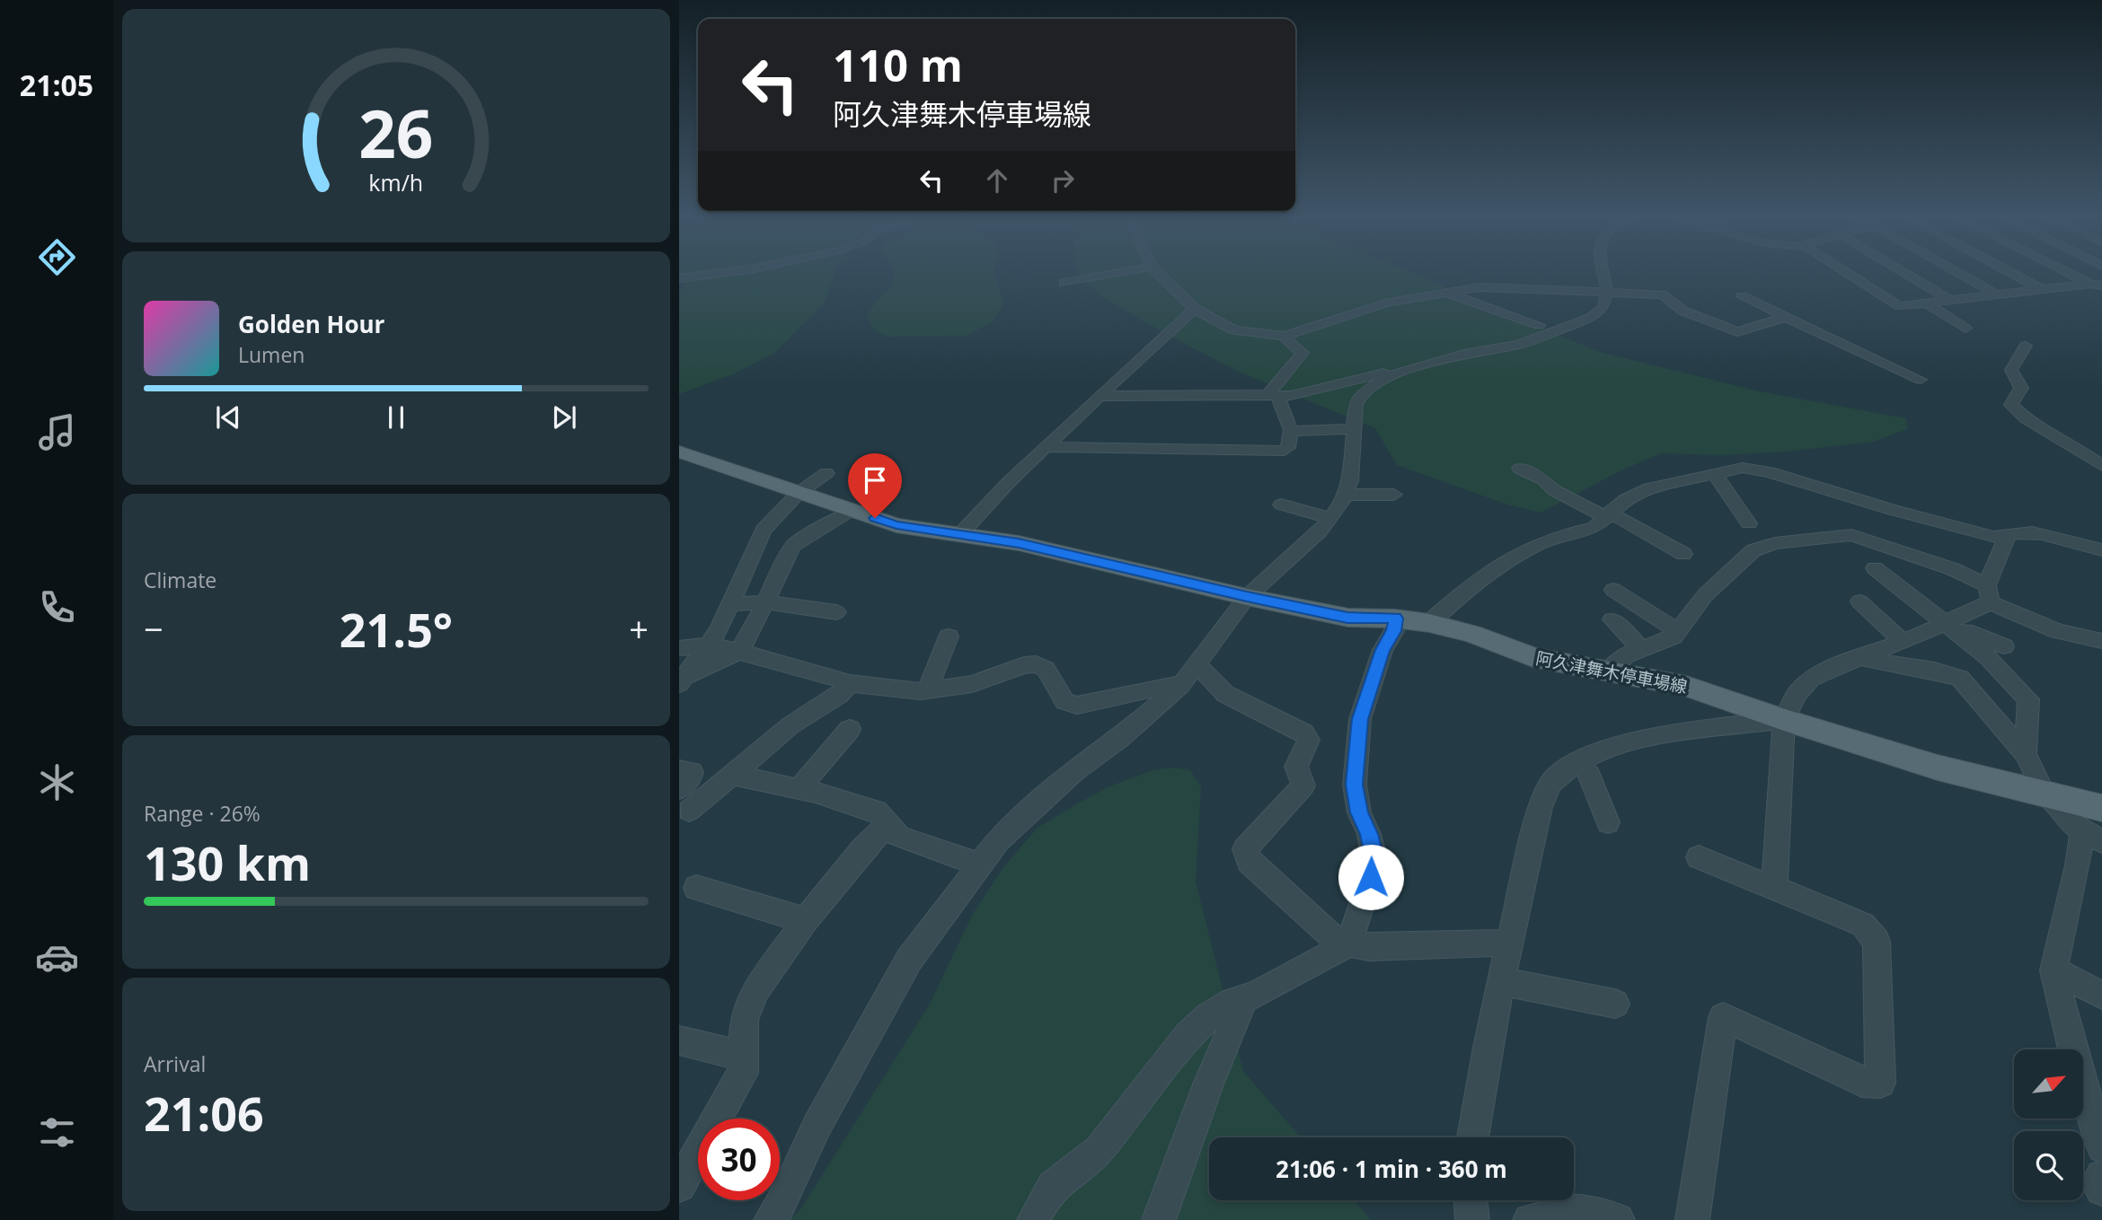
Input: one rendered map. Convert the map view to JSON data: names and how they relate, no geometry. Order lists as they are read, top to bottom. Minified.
{"streets":{"main road":["阿久津舞木停車場線"]},"north":"top right","page":{"tabs":"21:05","turn":["110 m","阿久津舞木停車場線"],"song":["Golden Hour","Lumen"],"tile":["Climate",["Range · 26%","130 km"],["Arrival","21:06"]],"heat":["−","21.5°","+"],"limit":"30","trip":"21:06 · 1 min · 360 m","gauge":["26","km/h"]}}
